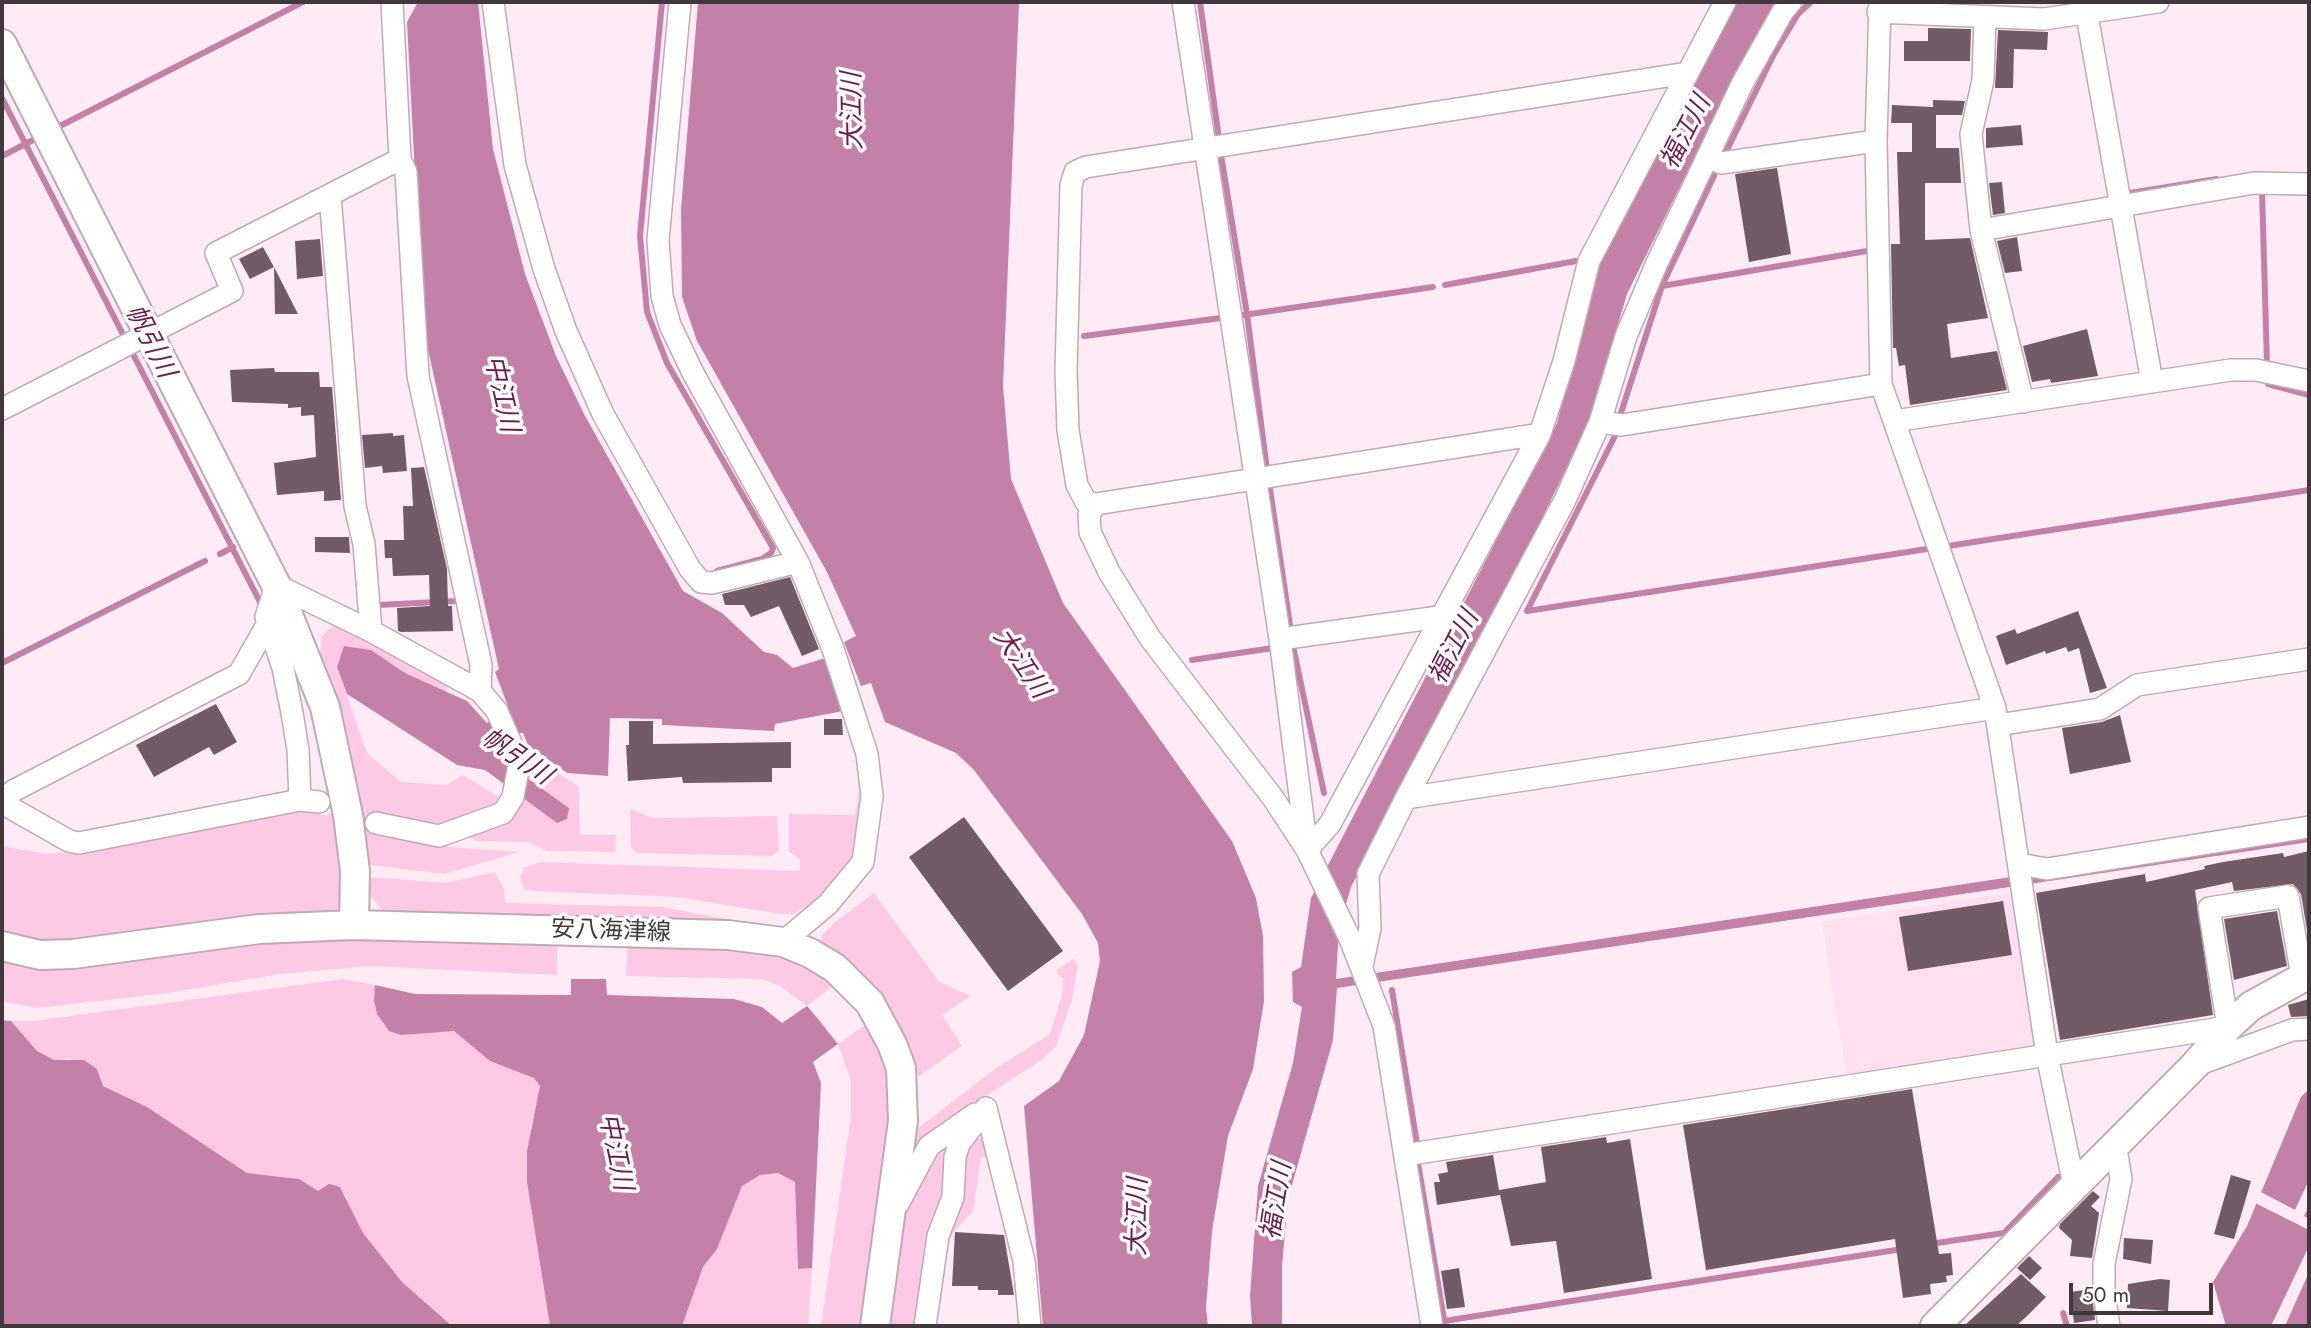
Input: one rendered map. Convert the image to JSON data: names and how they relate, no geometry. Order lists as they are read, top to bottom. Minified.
{"streets":{"street":["安八海津線"]},"water":["大江川","福江川","帆引川","中江川"],"scale_bar":"50 m"}
